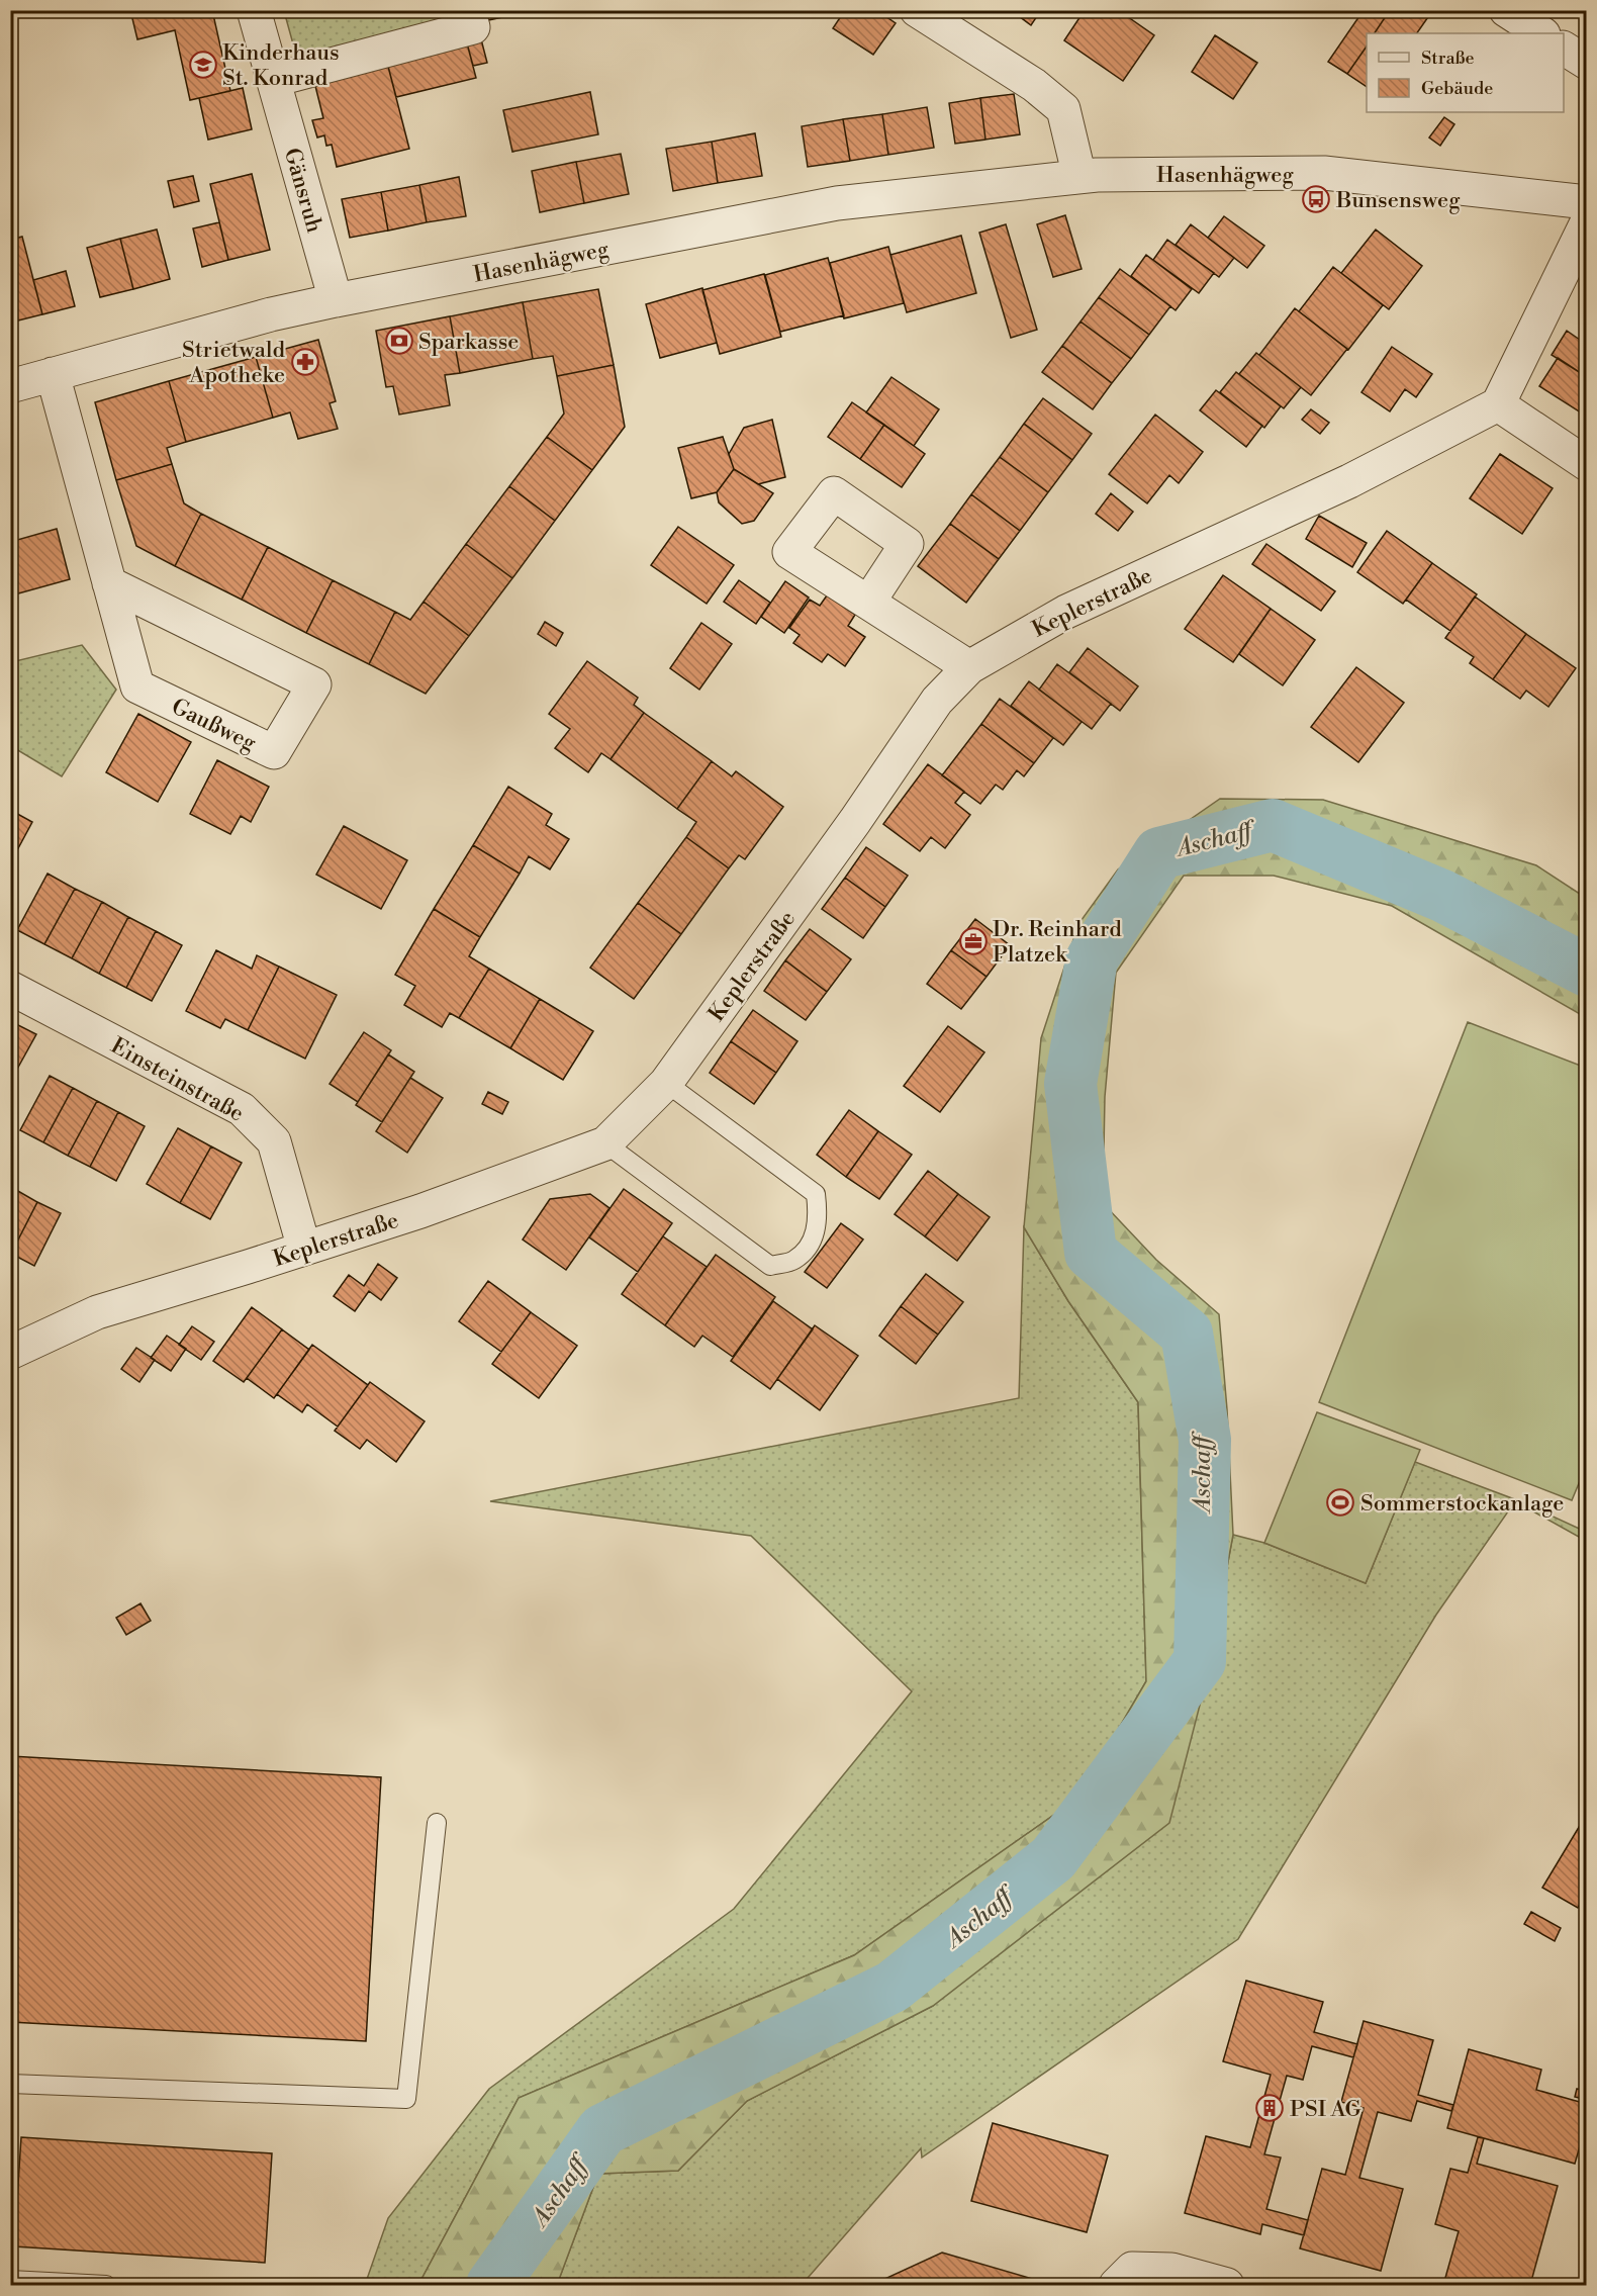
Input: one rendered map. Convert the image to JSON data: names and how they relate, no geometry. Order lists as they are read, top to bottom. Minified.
{"streets":{"street":["Hasenhägweg","Gänsruh","Keplerstraße","Gaußweg","Einsteinstraße"]},"crossings":[["Hasenhägweg","Gänsruh"],["Hasenhägweg","Gaußweg"],["Keplerstraße","Einsteinstraße"]],"water":["Aschaff"],"places":{"school or university":["Kinderhaus St. Konrad"],"bus stop":["Bunsensweg"],"bank":["Sparkasse"],"pharmacy":["Strietwald Apotheke"],"office":["Dr. Reinhard Platzek"],"sports":["Sommerstockanlage"],"building":["PSI AG"]},"legend":["Straße","Gebäude"]}
